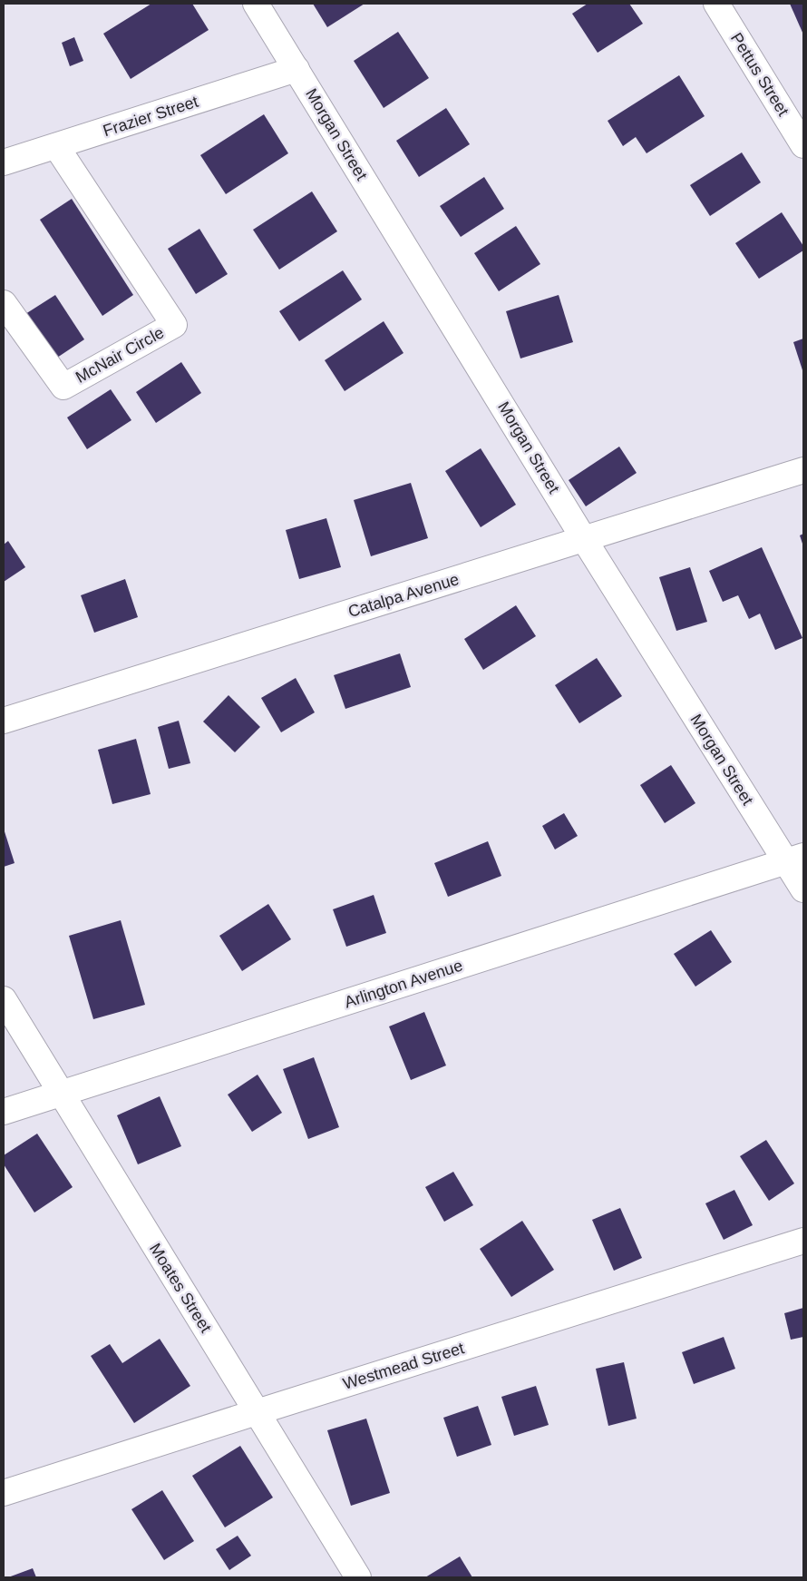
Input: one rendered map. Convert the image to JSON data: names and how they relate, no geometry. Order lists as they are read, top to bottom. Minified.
{"streets":{"street":["Pettus Street","Frazier Street","Morgan Street","McNair Circle","Catalpa Avenue","Arlington Avenue","Moates Street","Westmead Street"]},"crossings":[["Frazier Street","Morgan Street"],["Frazier Street","McNair Circle"],["Morgan Street","Catalpa Avenue"],["Morgan Street","Arlington Avenue"],["Arlington Avenue","Moates Street"],["Moates Street","Westmead Street"]]}
